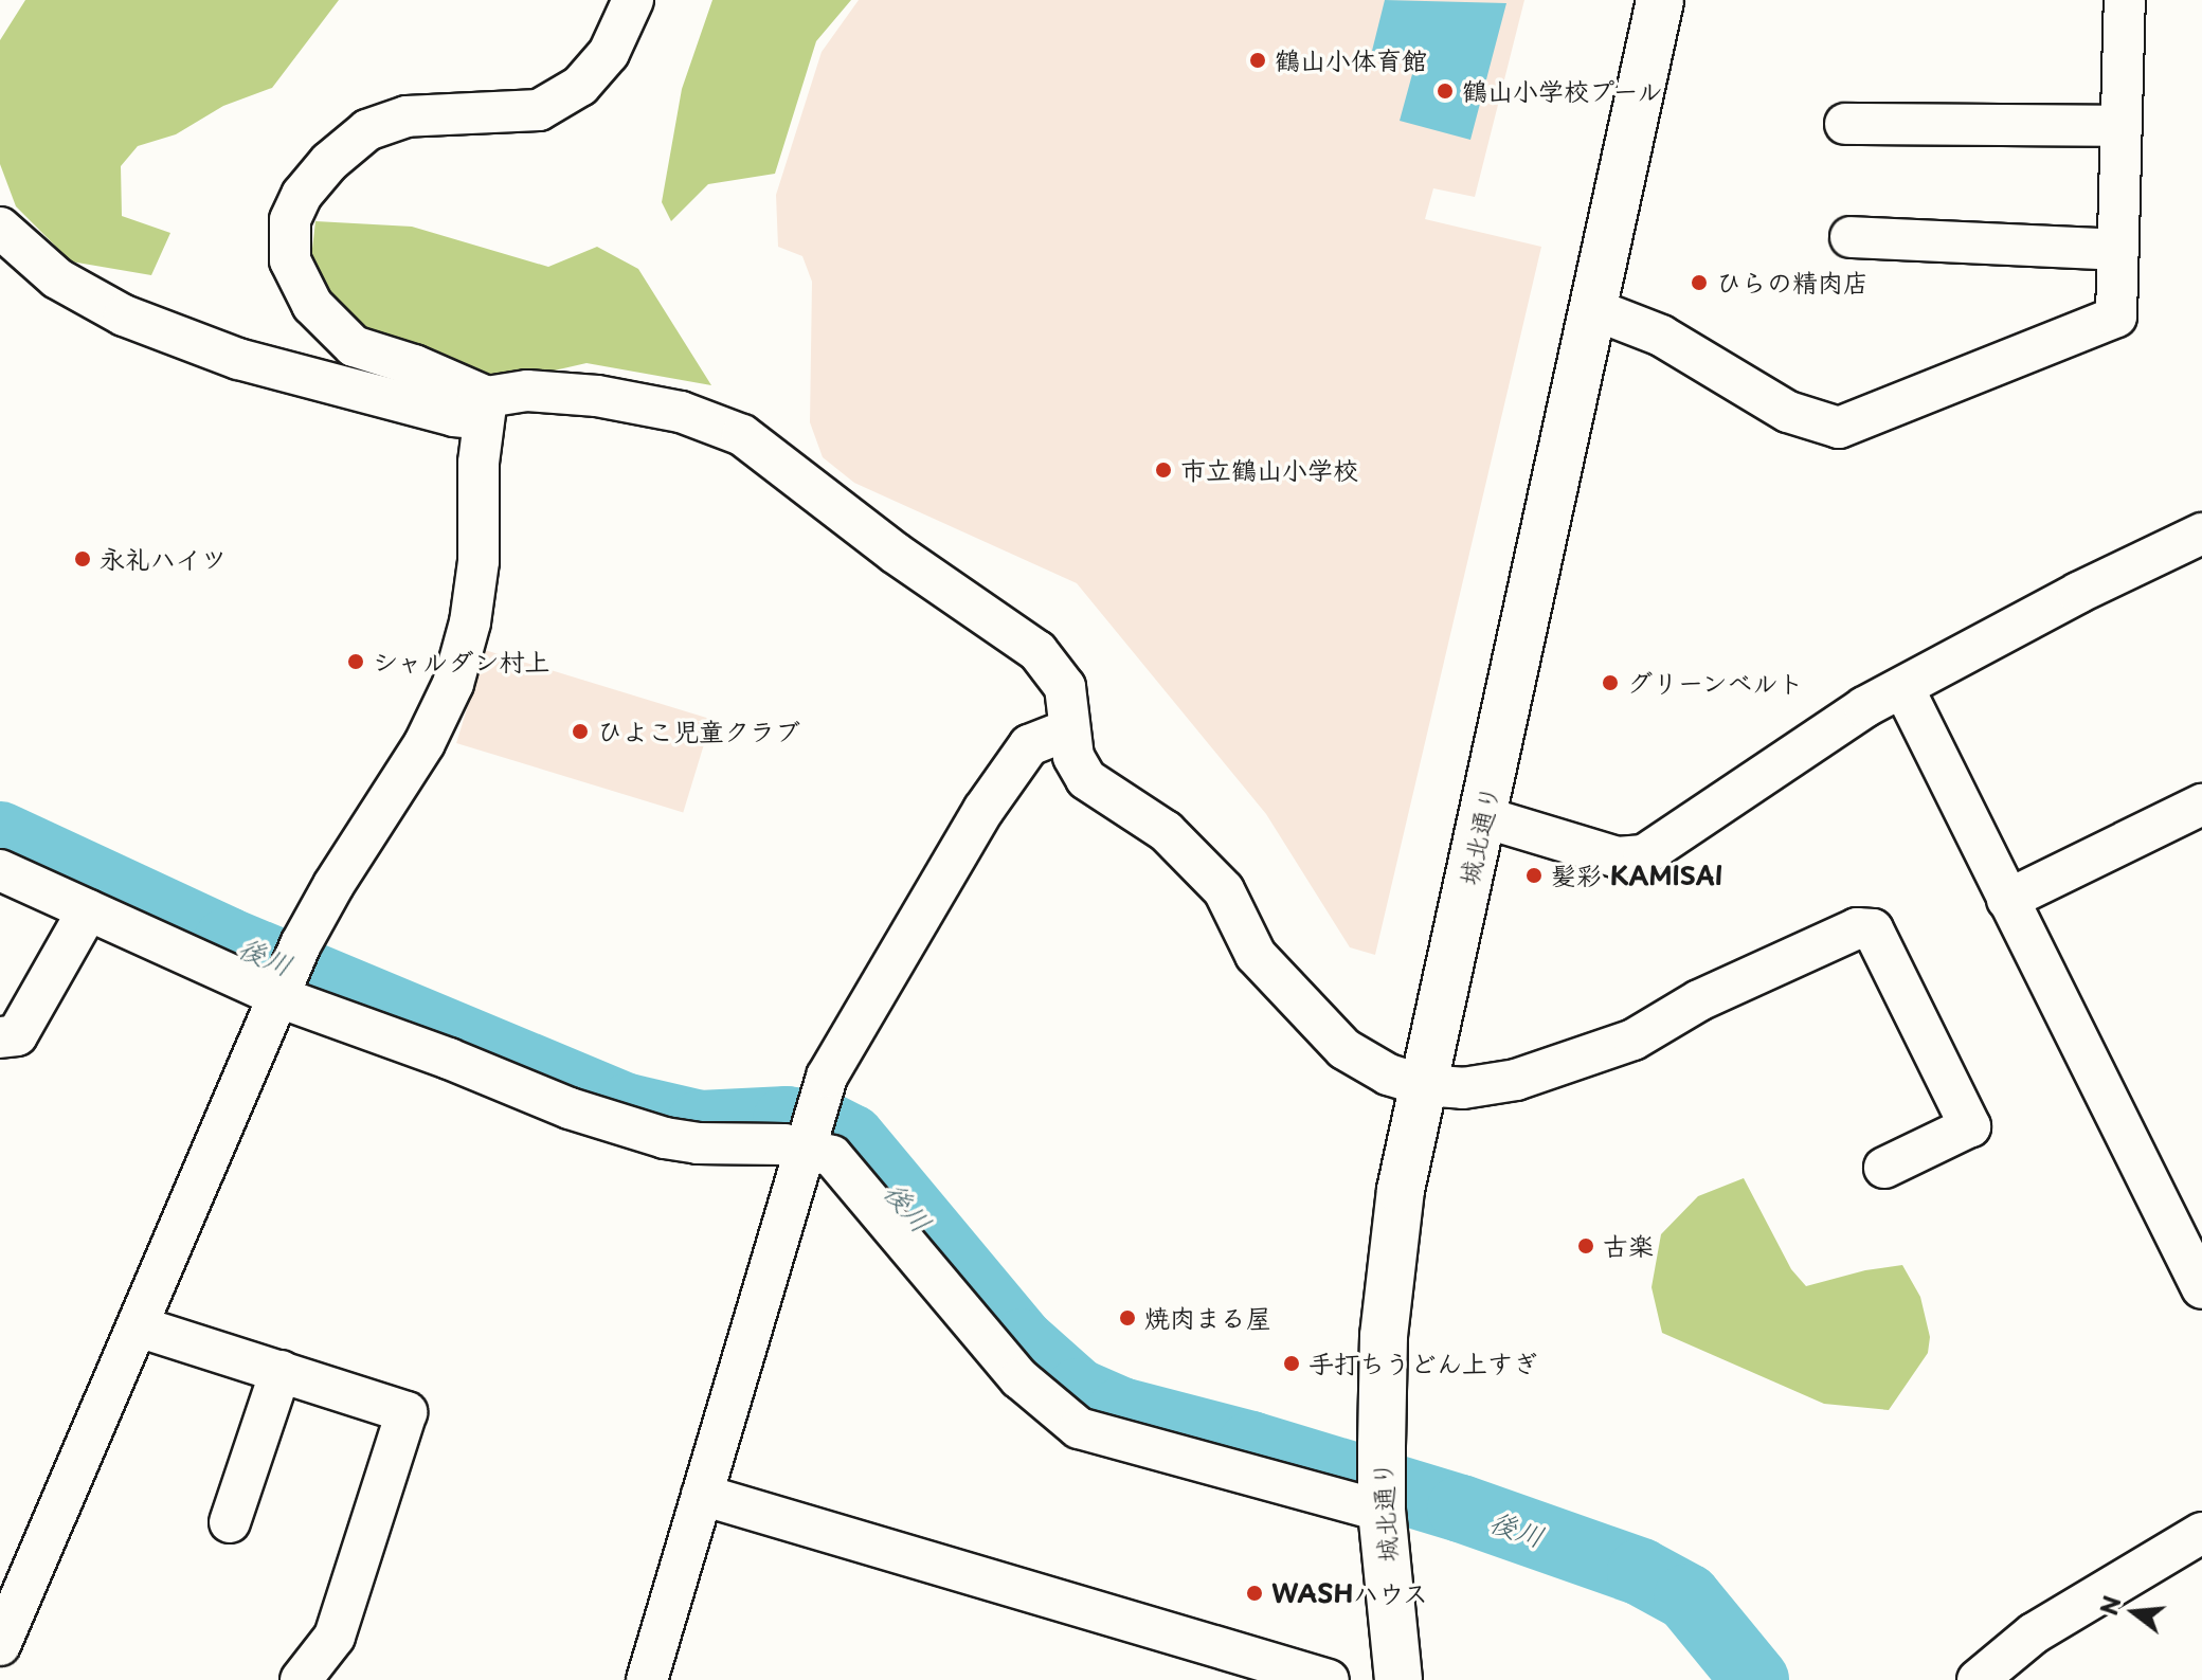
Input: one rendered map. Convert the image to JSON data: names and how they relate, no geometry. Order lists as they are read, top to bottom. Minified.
{"streets":{"street":["城北通り"]},"water":["後川"],"places":["鶴山小体育館","鶴山小学校プール","ひらの精肉店","市立鶴山小学校","永礼ハイツ","シャルダン村上","グリーンベルト","ひよこ児童クラブ","髪彩 KAMISAl","古楽","焼肉まる屋","手打ちうどん上すぎ","WASHハウス"],"north":"left"}
